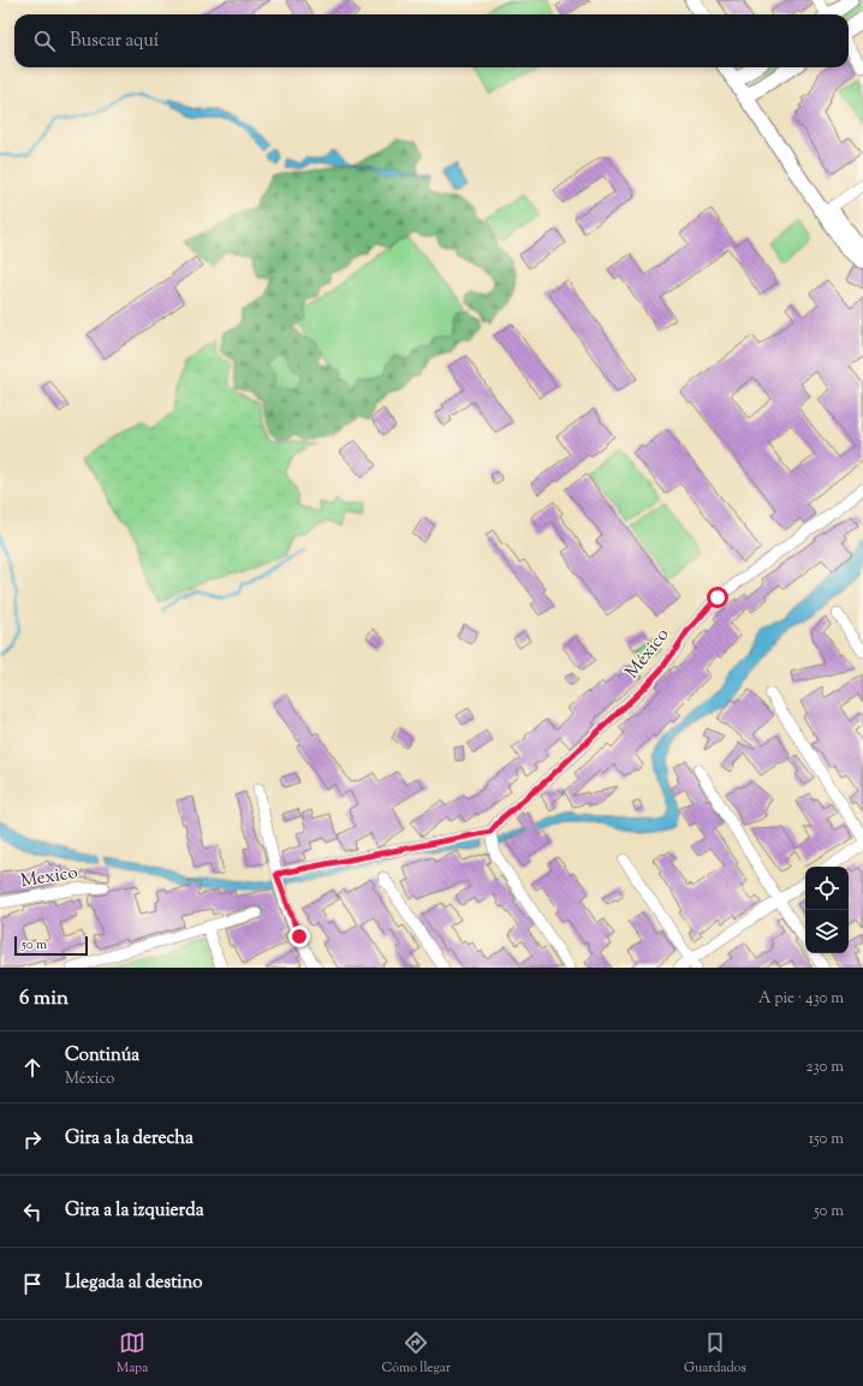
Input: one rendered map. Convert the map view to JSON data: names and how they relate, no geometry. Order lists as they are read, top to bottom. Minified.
{"streets":{"street":["México","Mexico"]},"scale_bar":"50 m","page":{"search":"Buscar aquí","scale":"50 m","heading":["6 min","A pie · 430 m"],"list":[["Continúa","México","230 m"],["Gira a la derecha","150 m"],["Gira a la izquierda","50 m"],"Llegada al destino"],"nav":["Mapa","Cómo llegar","Guardados"]}}
